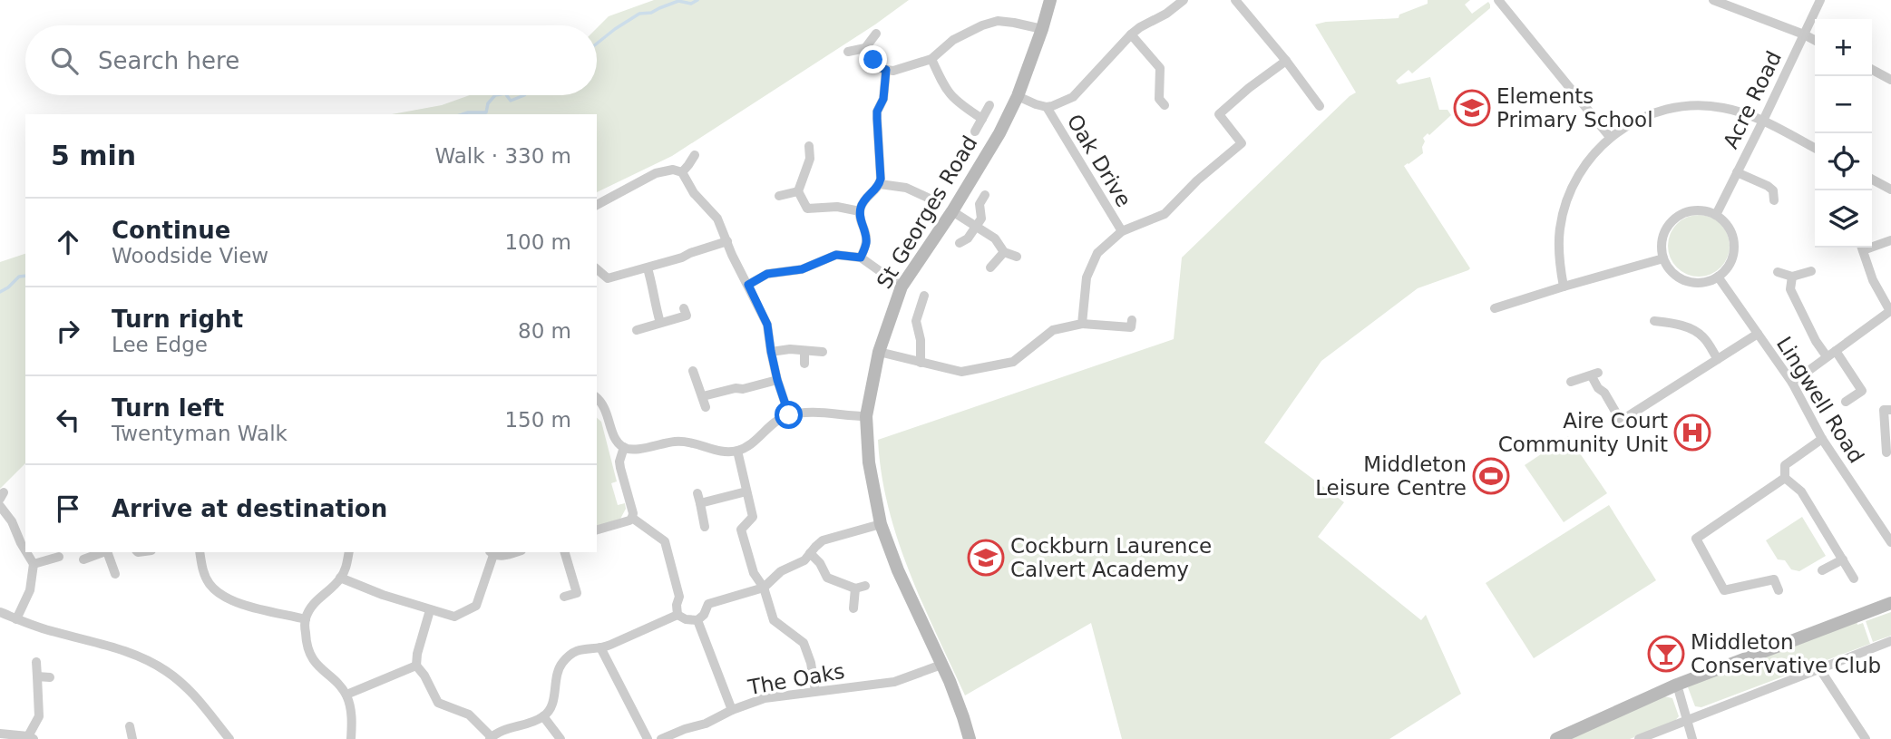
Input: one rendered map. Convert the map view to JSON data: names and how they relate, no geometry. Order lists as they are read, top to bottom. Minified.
{"streets":{"street":["Acre Road","Oak Drive","St Georges Road","Lingwell Road","The Oaks"]},"crossings":[["Acre Road","Lingwell Road"],["St Georges Road","The Oaks"]],"places":{"school or university":["Elements Primary School","Cockburn Laurence Calvert Academy"],"hospital":["Aire Court Community Unit"],"sports":["Middleton Leisure Centre"],"bar":["Middleton Conservative Club"]},"page":{"map_buttons":["+","−"],"search":"Search here","heading":["5 min","Walk · 330 m"],"list":[["Continue","Woodside View","100 m"],["Turn right","Lee Edge","80 m"],["Turn left","Twentyman Walk","150 m"],"Arrive at destination"]}}
